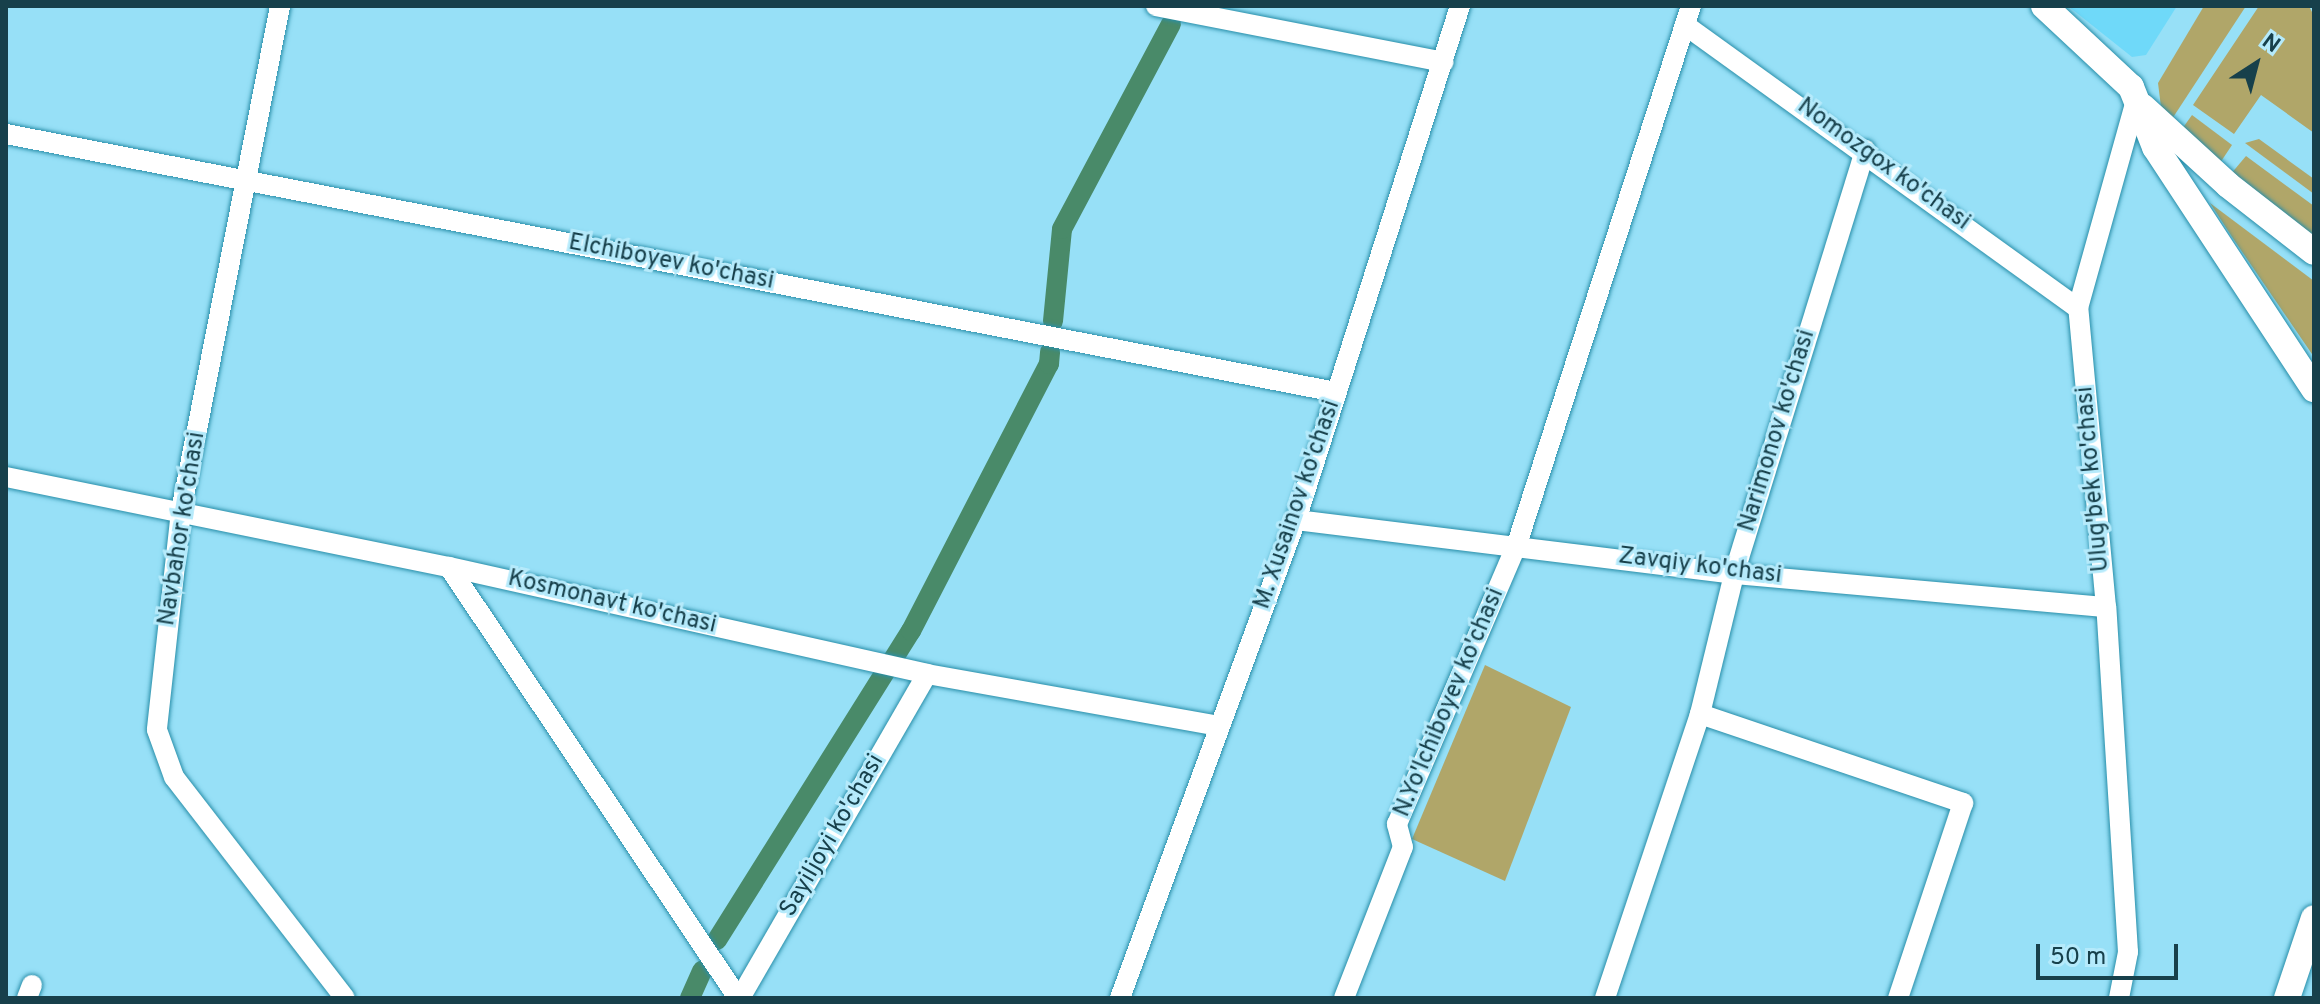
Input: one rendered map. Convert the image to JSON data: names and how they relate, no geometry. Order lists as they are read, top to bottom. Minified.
{"streets":{"street":["Nomozgox ko'chasi","Elchiboyev ko'chasi","Narimonov ko'chasi","Ulug'bek ko'chasi","M. Xusainov ko'chasi","Navbahor ko'chasi","Zavqiy ko'chasi","Kosmonavt ko'chasi","N.Yo'lchiboyev ko'chasi","Sayiljoyi ko'chasi"]},"crossings":[["Nomozgox ko'chasi","Narimonov ko'chasi"],["Nomozgox ko'chasi","Ulug'bek ko'chasi"],["Elchiboyev ko'chasi","M. Xusainov ko'chasi"],["Elchiboyev ko'chasi","Navbahor ko'chasi"],["Narimonov ko'chasi","Zavqiy ko'chasi"],["Ulug'bek ko'chasi","Zavqiy ko'chasi"],["M. Xusainov ko'chasi","Zavqiy ko'chasi"],["M. Xusainov ko'chasi","Kosmonavt ko'chasi"],["Navbahor ko'chasi","Kosmonavt ko'chasi"],["Zavqiy ko'chasi","N.Yo'lchiboyev ko'chasi"],["Kosmonavt ko'chasi","Sayiljoyi ko'chasi"]],"scale_bar":"50 m","north":"top right"}
